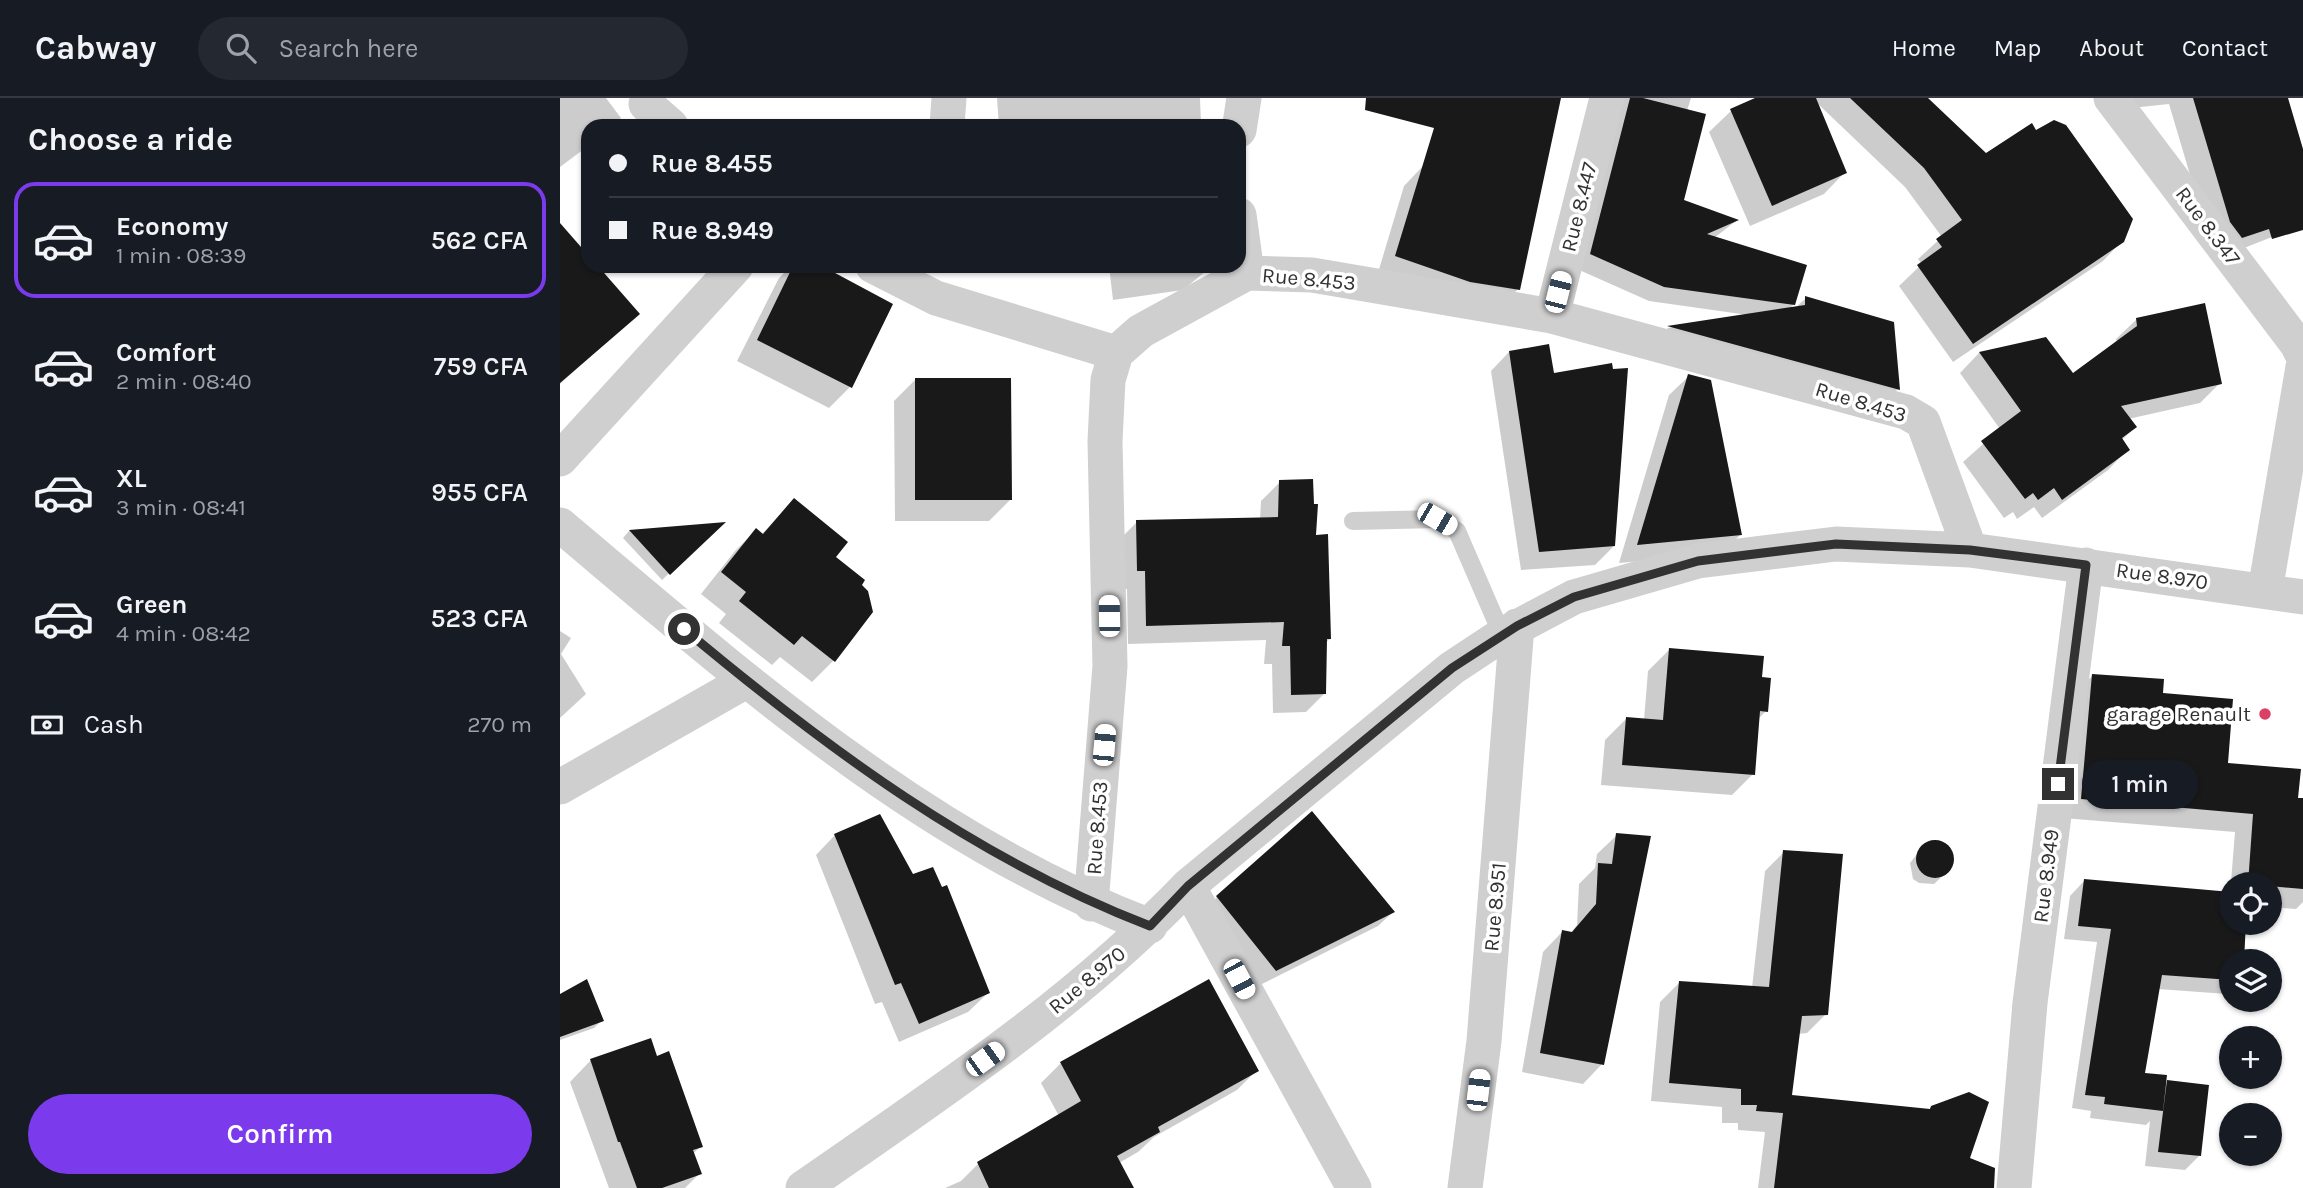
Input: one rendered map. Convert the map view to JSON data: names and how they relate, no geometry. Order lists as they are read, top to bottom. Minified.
{"streets":{"street":["Rue 8.447","Rue 8.347","Rue 8.453","Rue 8.970","Rue 8.949","Rue 8.951"]},"crossings":[["Rue 8.447","Rue 8.453"],["Rue 8.453","Rue 8.970"],["Rue 8.970","Rue 8.949"],["Rue 8.970","Rue 8.951"]],"places":["garage Renault"],"page":{"header":"Cabway","search":"Search here","nav":["Home","Map","About","Contact"],"heading":"Choose a ride","banner":["Rue 8.455","Rue 8.949"],"list":[{"name":"Economy","note":"1 min · 08:39","value":"562 CFA"},{"name":"Comfort","note":"2 min · 08:40","value":"759 CFA"},{"name":"XL","note":"3 min · 08:41","value":"955 CFA"},{"name":"Green","note":"4 min · 08:42","value":"523 CFA"}],"pay":["Cash","270 m"],"bubble":"1 min","map_buttons":["+","−"],"buttons":"Confirm"}}
